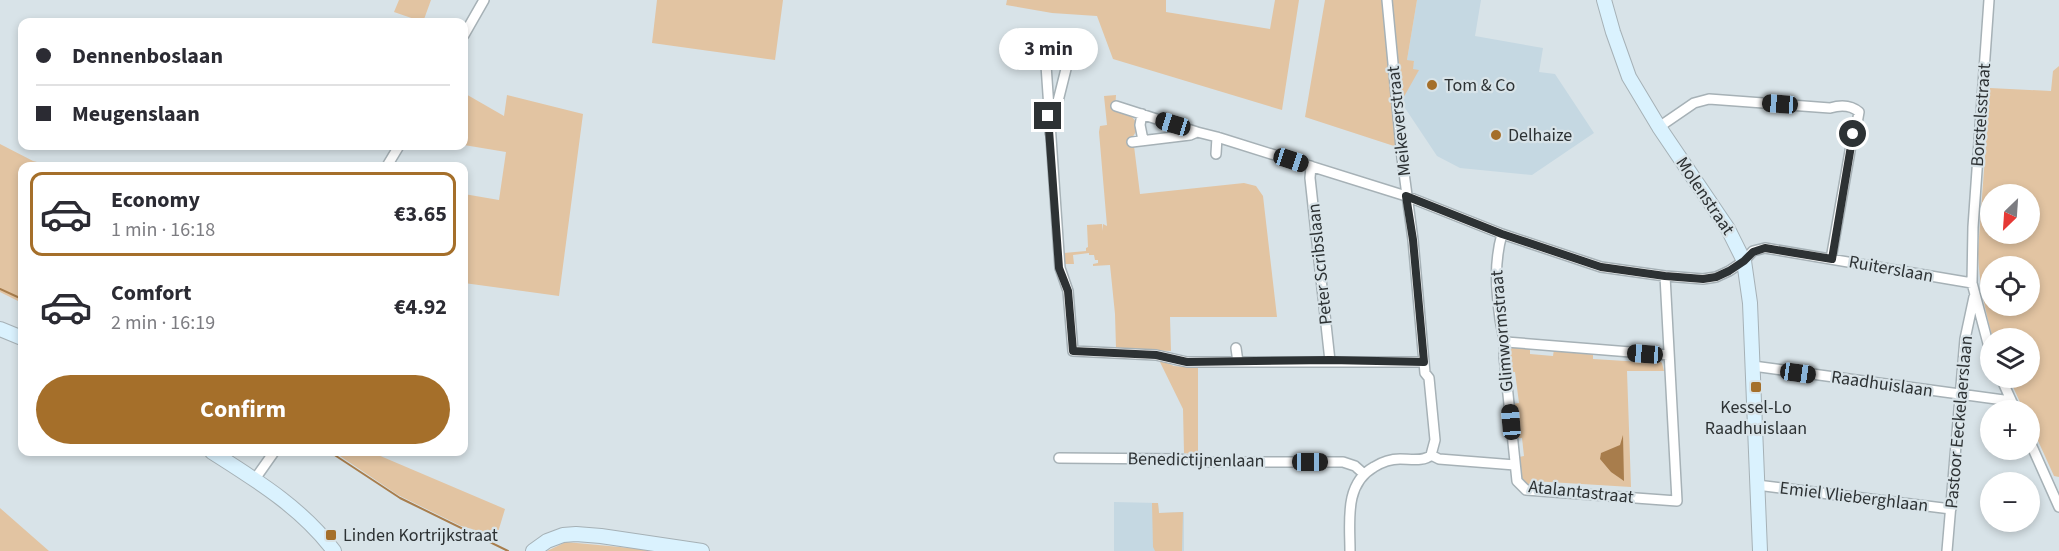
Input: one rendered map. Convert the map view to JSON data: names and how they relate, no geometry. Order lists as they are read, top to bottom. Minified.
{"streets":{"street":["Borstelsstraat","Meikeverstraat","Molenstraat","Peter Scribslaan","Ruiterslaan","Glimwormstraat","Raadhuislaan","Pastoor Eeckelaerslaan","Benedictijnenlaan","Atalantastraat","Emiel Vlieberghlaan"]},"crossings":[["Borstelsstraat","Ruiterslaan"],["Borstelsstraat","Pastoor Eeckelaerslaan"],["Meikeverstraat","Ruiterslaan"],["Meikeverstraat","Atalantastraat"],["Molenstraat","Ruiterslaan"],["Molenstraat","Raadhuislaan"],["Molenstraat","Emiel Vlieberghlaan"],["Peter Scribslaan","Ruiterslaan"],["Ruiterslaan","Glimwormstraat"],["Glimwormstraat","Atalantastraat"],["Raadhuislaan","Pastoor Eeckelaerslaan"],["Pastoor Eeckelaerslaan","Emiel Vlieberghlaan"],["Benedictijnenlaan","Atalantastraat"]],"places":{"other":["Tom & Co","Delhaize"],"transit":["Kessel-Lo Raadhuislaan","Linden Kortrijkstraat"]},"north":"bottom left","page":{"banner":["Dennenboslaan","Meugenslaan"],"bubble":"3 min","list":[{"name":"Economy","note":"1 min · 16:18","value":"€3.65"},{"name":"Comfort","note":"2 min · 16:19","value":"€4.92"}],"map_buttons":["+","−"],"buttons":"Confirm"}}
